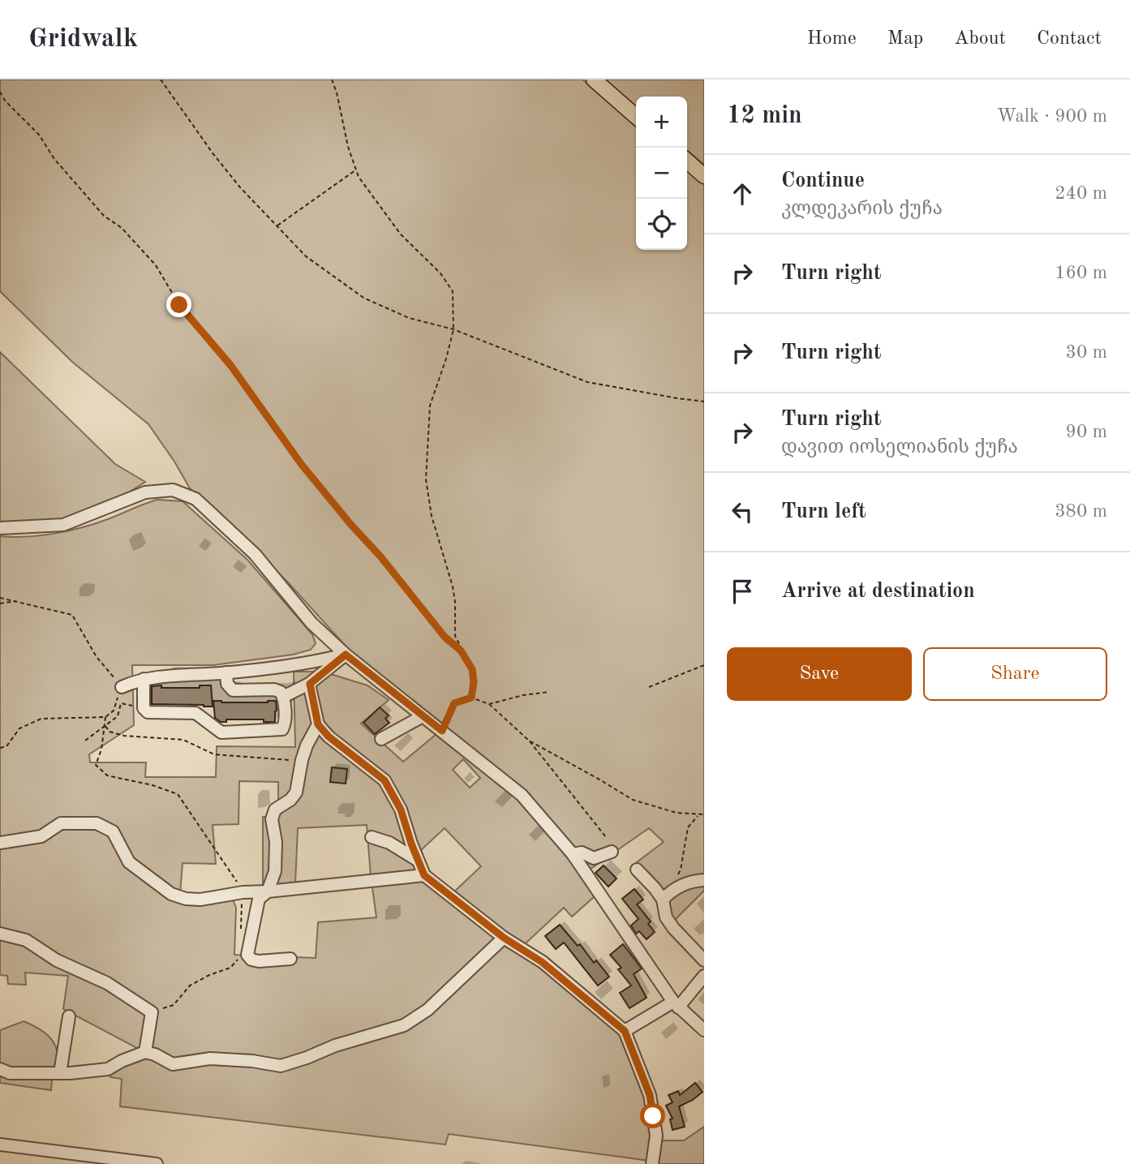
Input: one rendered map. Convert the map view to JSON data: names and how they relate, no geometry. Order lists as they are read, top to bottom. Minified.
{"page":{"header":"Gridwalk","nav":["Home","Map","About","Contact"],"heading":["12 min","Walk · 900 m"],"map_buttons":["+","−"],"list":[["Continue","კლდეკარის ქუჩა","240 m"],["Turn right","160 m"],["Turn right","30 m"],["Turn right","დავით იოსელიანის ქუჩა","90 m"],["Turn left","380 m"],"Arrive at destination"],"buttons":["Save","Share"]}}
